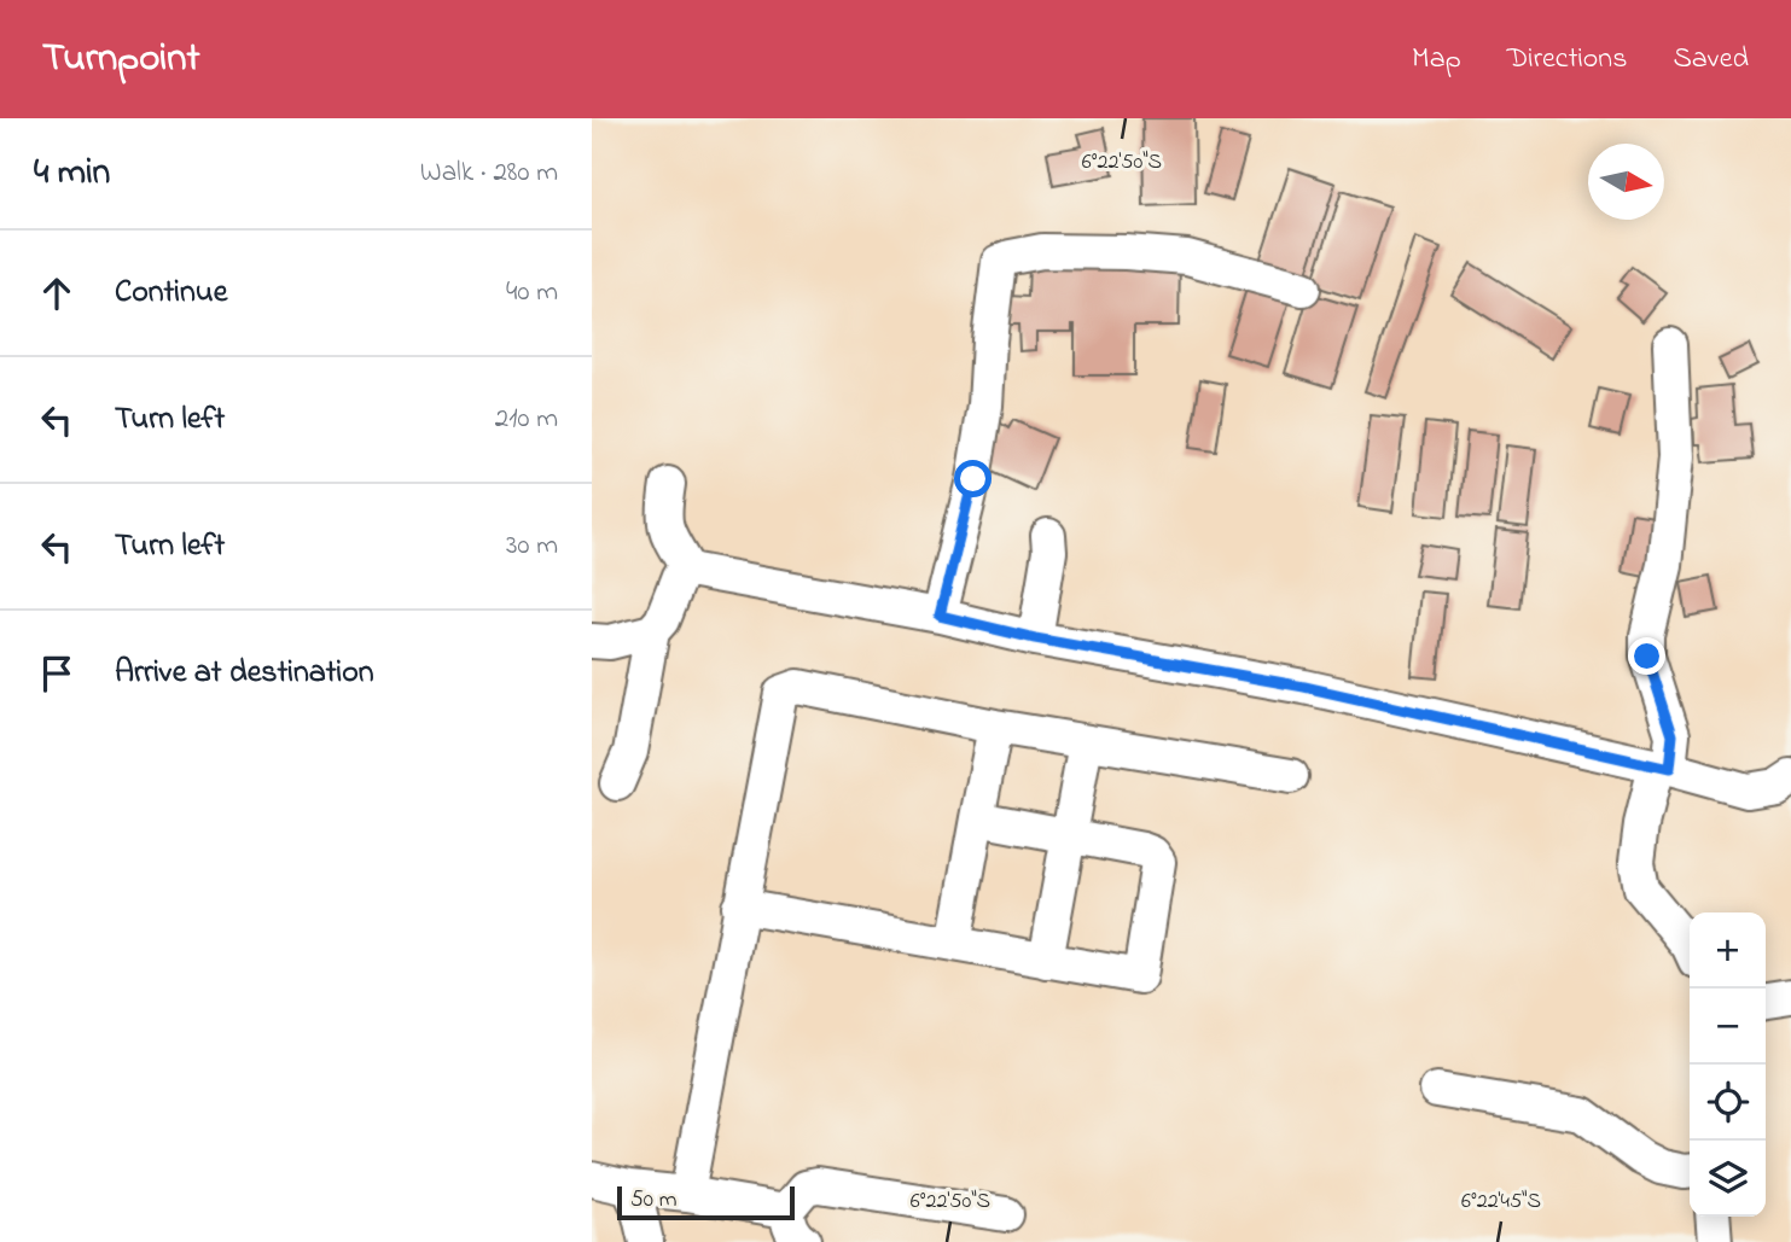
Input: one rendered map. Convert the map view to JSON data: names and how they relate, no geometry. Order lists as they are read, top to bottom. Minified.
{"scale_bar":"50 m","north":"right","page":{"header":"Turnpoint","nav":["Map","Directions","Saved"],"heading":["4 min","Walk · 280 m"],"list":[["Continue","40 m"],["Turn left","210 m"],["Turn left","30 m"],"Arrive at destination"],"map_buttons":["+","−"],"scale":"50 m"},"coordinates":["6°22'50\"S","6°22'45\"S"]}
